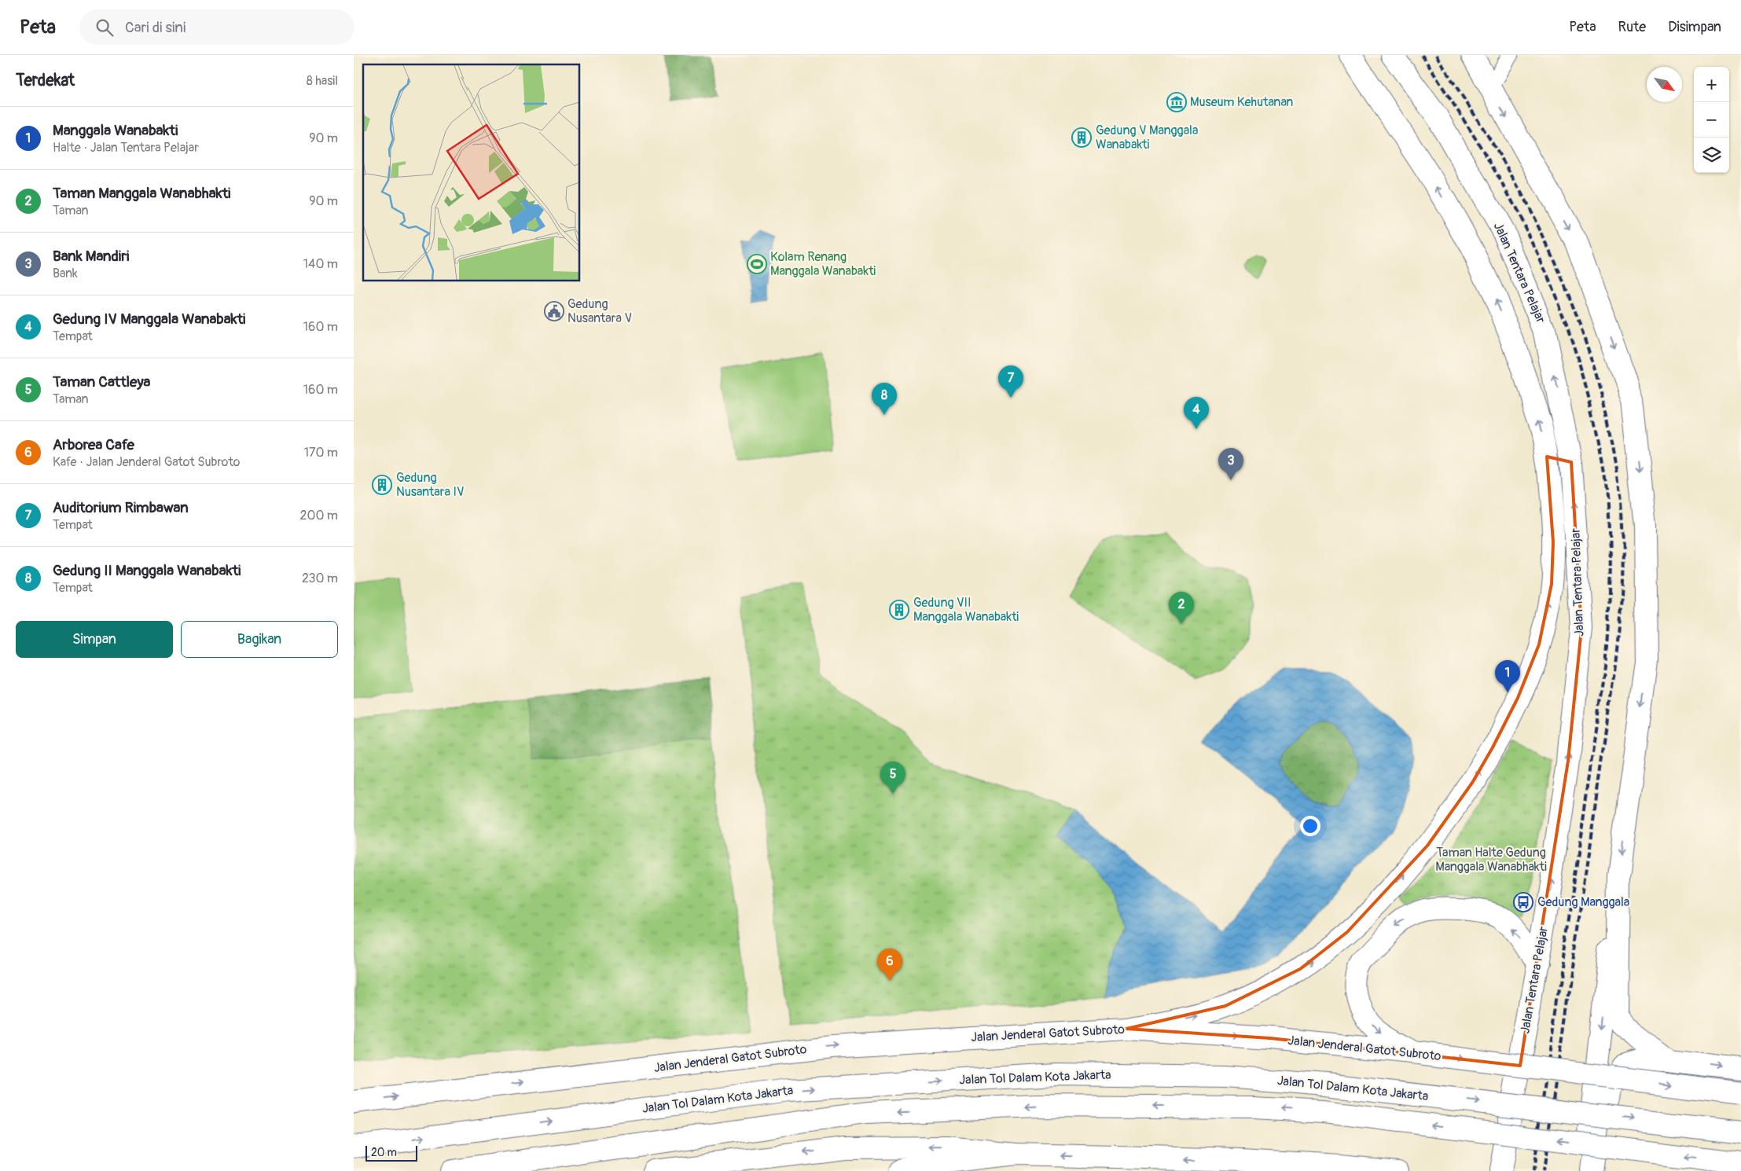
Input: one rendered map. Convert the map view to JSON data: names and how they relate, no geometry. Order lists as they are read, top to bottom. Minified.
{"streets":{"main road":["Jalan Tentara Pelajar","Jalan Jenderal Gatot Subroto","Jalan Tol Dalam Kota Jakarta"]},"parks":["Taman Halte Gedung Manggala Wanabhakti"],"places":{"museum":["Museum Kehutanan"],"building":["Gedung V Manggala Wanabakti","Gedung Nusantara IV","Gedung VII Manggala Wanabakti"],"sports":["Kolam Renang Manggala Wanabakti"],"public building":["Gedung Nusantara V"],"bus stop":["Gedung Manggala"]},"scale_bar":"20 m","north":"bottom right","page":{"header":"Peta","search":"Cari di sini","nav":["Peta","Rute","Disimpan"],"heading":["Terdekat","8 hasil"],"map_buttons":["+","−"],"list":[{"mark":"1","name":"Manggala Wanabakti","note":"Halte · Jalan Tentara Pelajar","value":"90 m"},{"mark":"2","name":"Taman Manggala Wanabhakti","note":"Taman","value":"90 m"},{"mark":"3","name":"Bank Mandiri","note":"Bank","value":"140 m"},{"mark":"4","name":"Gedung IV Manggala Wanabakti","note":"Tempat","value":"160 m"},{"mark":"5","name":"Taman Cattleya","note":"Taman","value":"160 m"},{"mark":"6","name":"Arborea Cafe","note":"Kafe · Jalan Jenderal Gatot Subroto","value":"170 m"},{"mark":"7","name":"Auditorium Rimbawan","note":"Tempat","value":"200 m"},{"mark":"8","name":"Gedung II Manggala Wanabakti","note":"Tempat","value":"230 m"}],"pins":["7","8","4","3","2","1","5","6"],"buttons":["Simpan","Bagikan"],"scale":"20 m"}}
